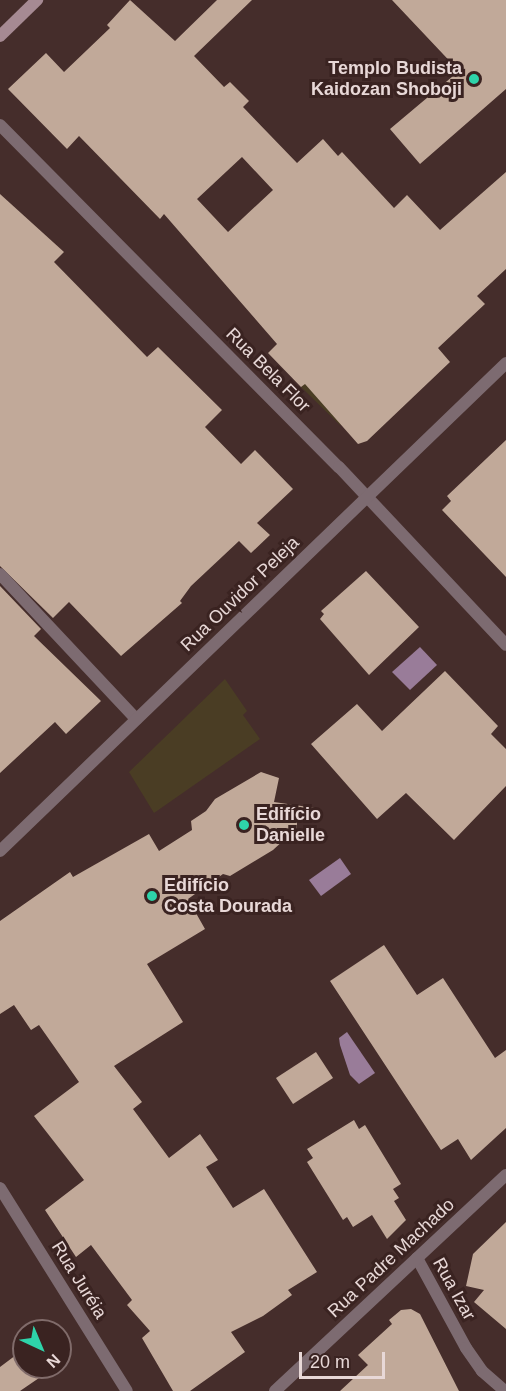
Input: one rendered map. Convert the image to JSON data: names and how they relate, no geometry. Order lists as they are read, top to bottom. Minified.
{"streets":{"street":["Rua Bela Flor","Rua Ouvidor Peleja","Rua Padre Machado","Rua Juréia","Rua Izar"]},"crossings":[["Rua Bela Flor","Rua Ouvidor Peleja"],["Rua Padre Machado","Rua Izar"]],"places":["Templo Budista Kaidozan Shoboji","Edifício Danielle","Edifício Costa Dourada"],"scale_bar":"20 m","north":"bottom right"}
